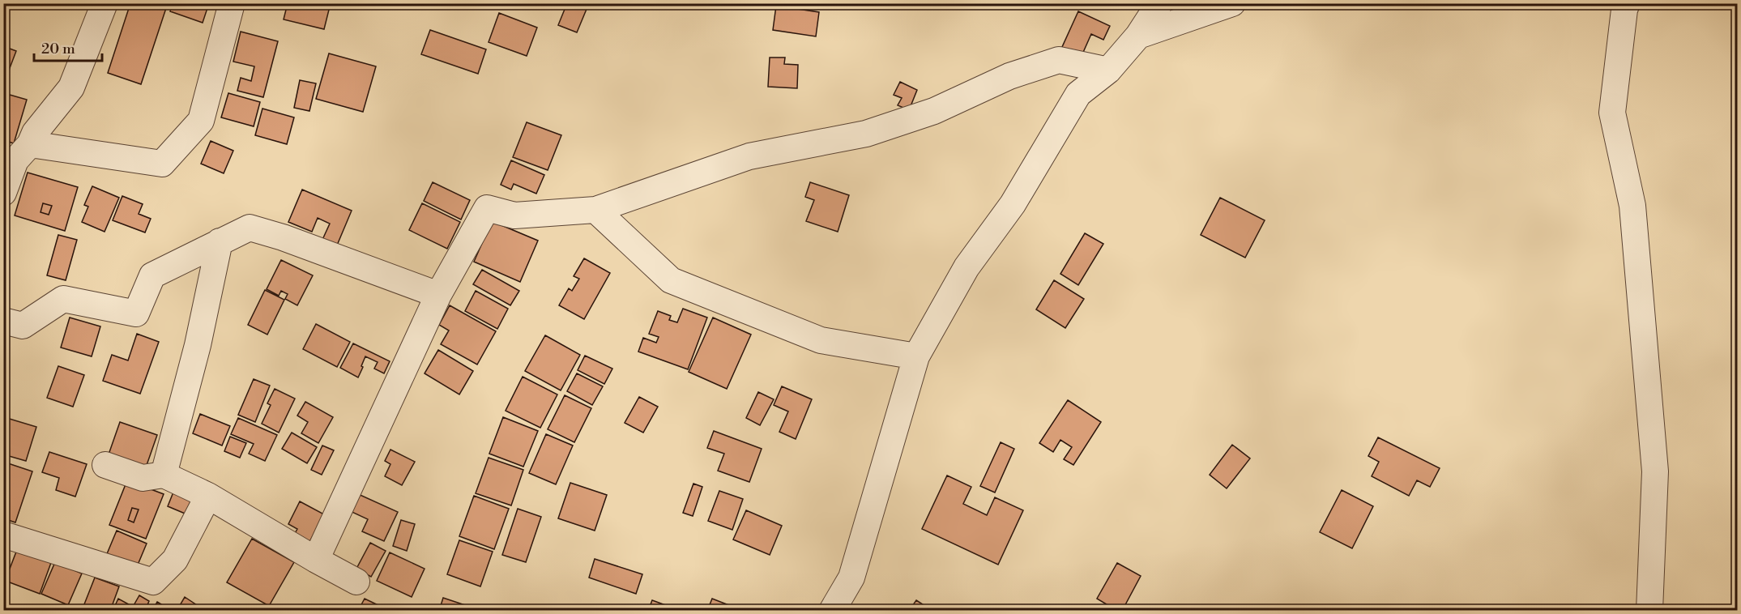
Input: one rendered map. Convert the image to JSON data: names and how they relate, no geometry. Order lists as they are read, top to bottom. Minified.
{"scale_bar":"20 m"}
